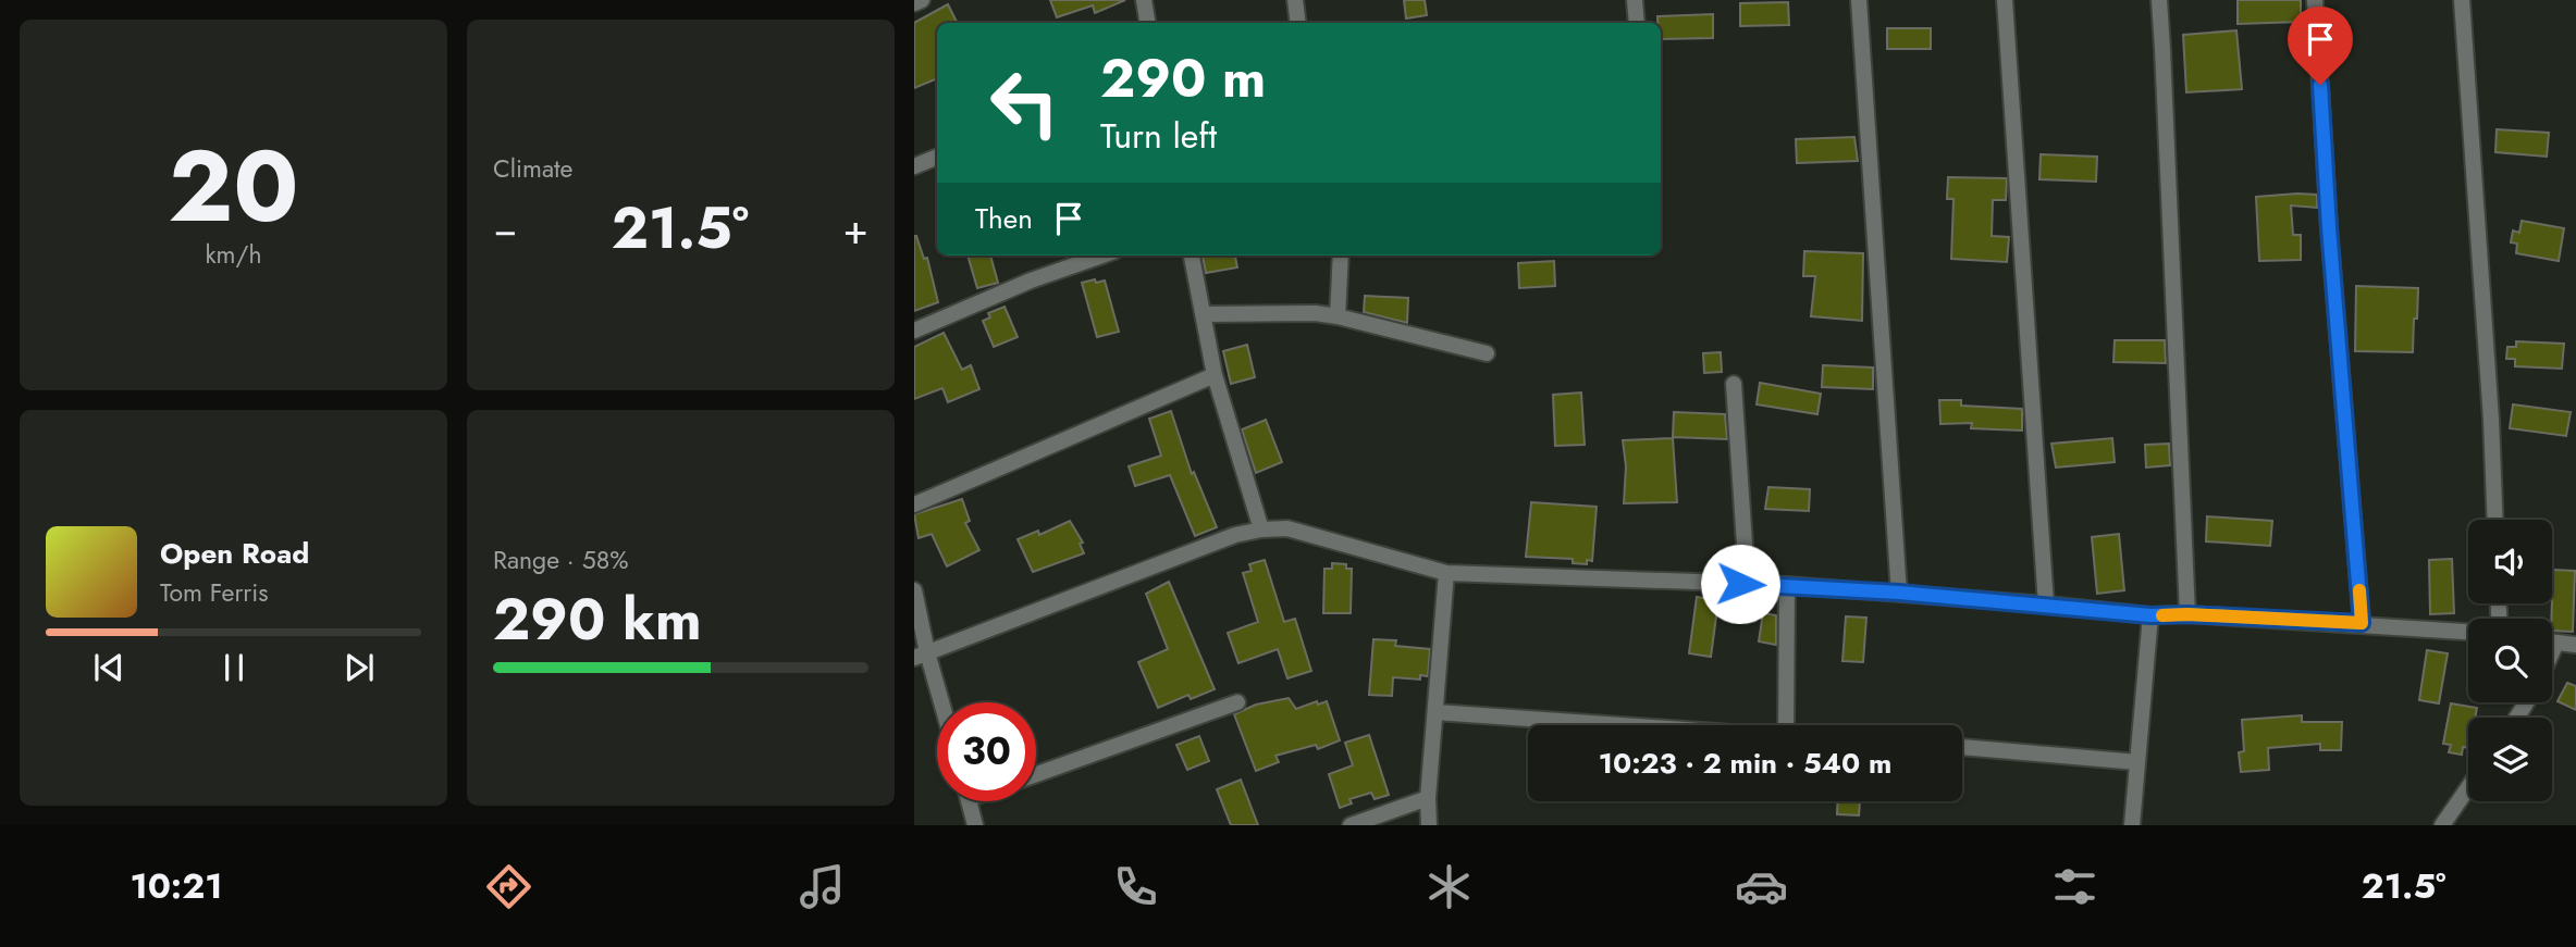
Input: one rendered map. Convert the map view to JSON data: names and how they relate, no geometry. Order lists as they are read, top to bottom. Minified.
{"page":{"tile":[["20","km/h"],"Climate",["Range · 58%","290 km"]],"turn":["290 m","Turn left"],"then":"Then","heat":["−","21.5°","+"],"song":["Open Road","Tom Ferris"],"limit":"30","trip":"10:23 · 2 min · 540 m","tabs":["10:21","21.5°"]}}
